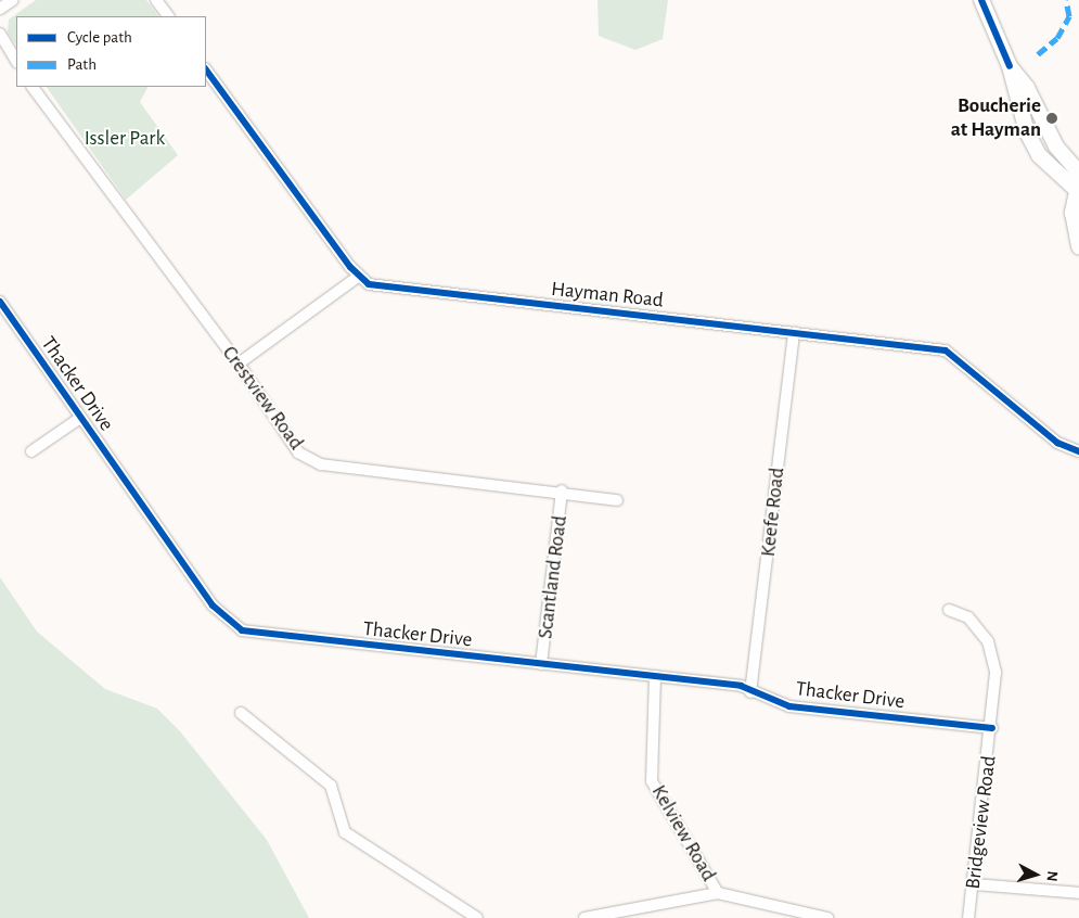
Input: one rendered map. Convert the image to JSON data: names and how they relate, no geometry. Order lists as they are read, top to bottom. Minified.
{"streets":{"street":["Hayman Road","Thacker Drive","Crestview Road","Keefe Road","Scantland Road","Bridgeview Road","Kelview Road"]},"crossings":[["Hayman Road","Keefe Road"],["Thacker Drive","Keefe Road"],["Thacker Drive","Scantland Road"],["Thacker Drive","Bridgeview Road"],["Thacker Drive","Kelview Road"],["Crestview Road","Scantland Road"]],"parks":["Issler Park"],"places":["Boucherie at Hayman"],"legend":["Cycle path","Path"],"north":"right"}
